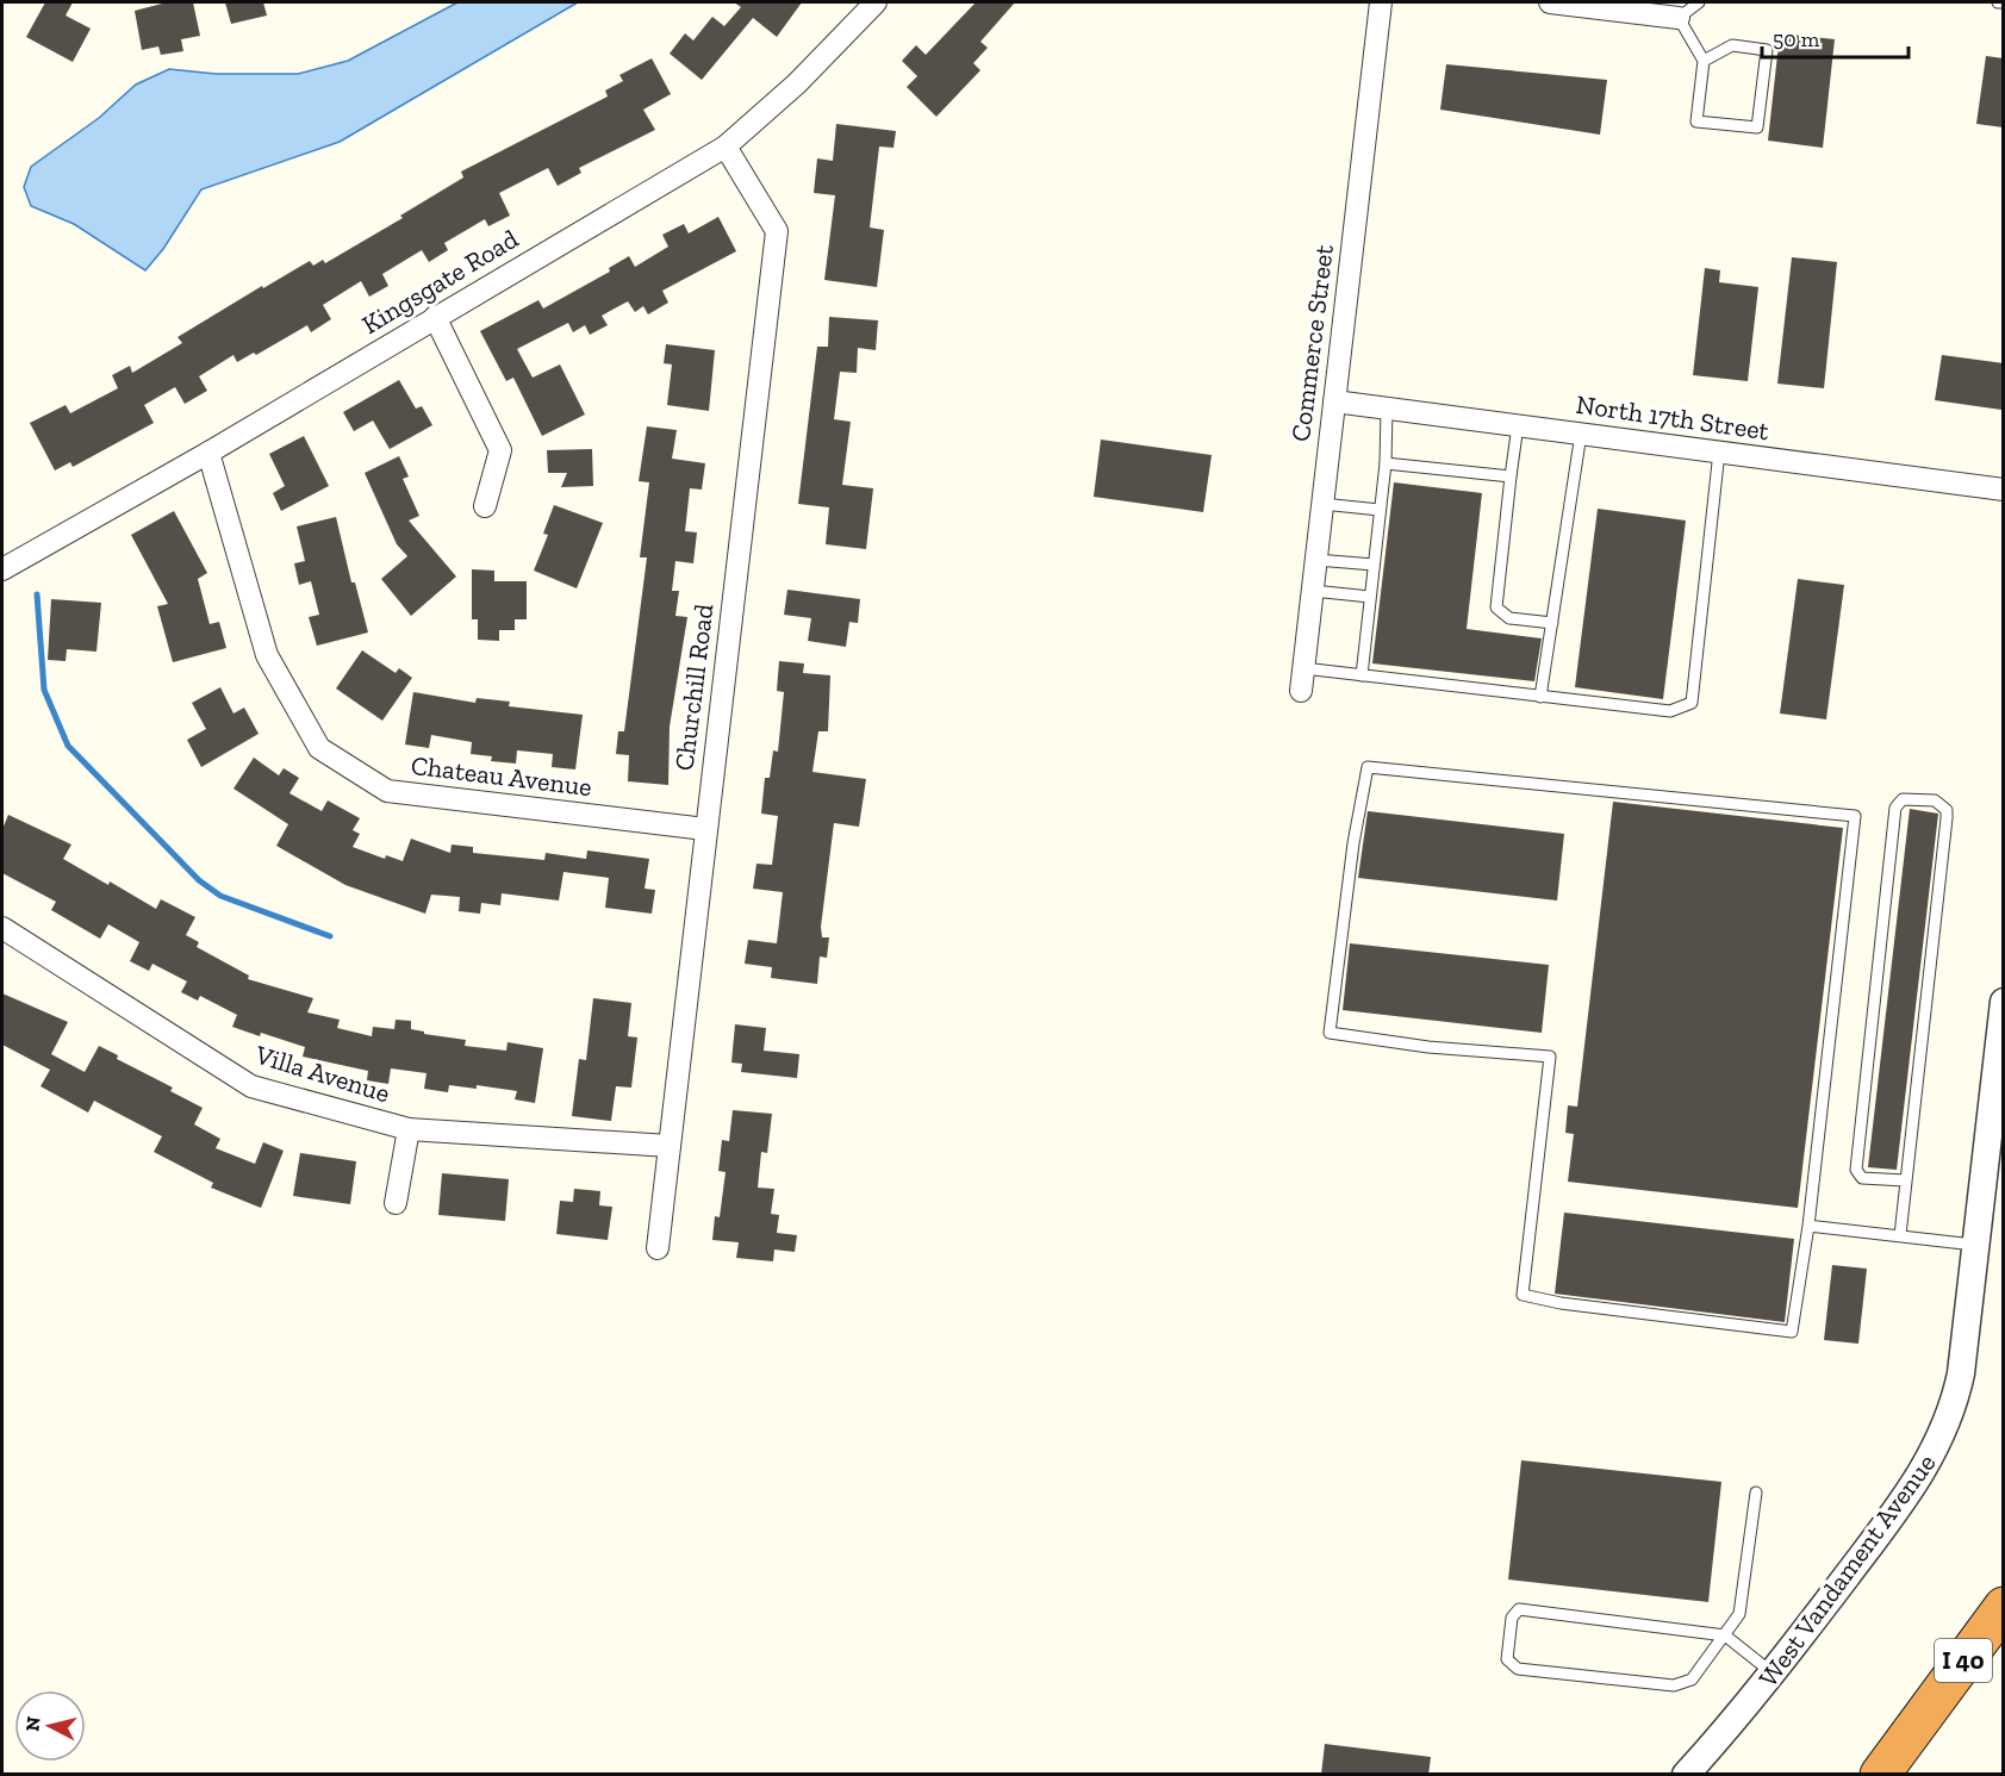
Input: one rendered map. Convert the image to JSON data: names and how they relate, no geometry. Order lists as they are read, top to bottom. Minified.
{"streets":{"highway":["I 40"],"street":["Kingsgate Road","Commerce Street","North 17th Street","Churchill Road","Chateau Avenue","Villa Avenue","West Vandament Avenue"]},"crossings":[["Kingsgate Road","Churchill Road"],["Kingsgate Road","Chateau Avenue"],["Commerce Street","North 17th Street"],["Churchill Road","Chateau Avenue"],["Churchill Road","Villa Avenue"]],"scale_bar":"50 m","north":"left"}
